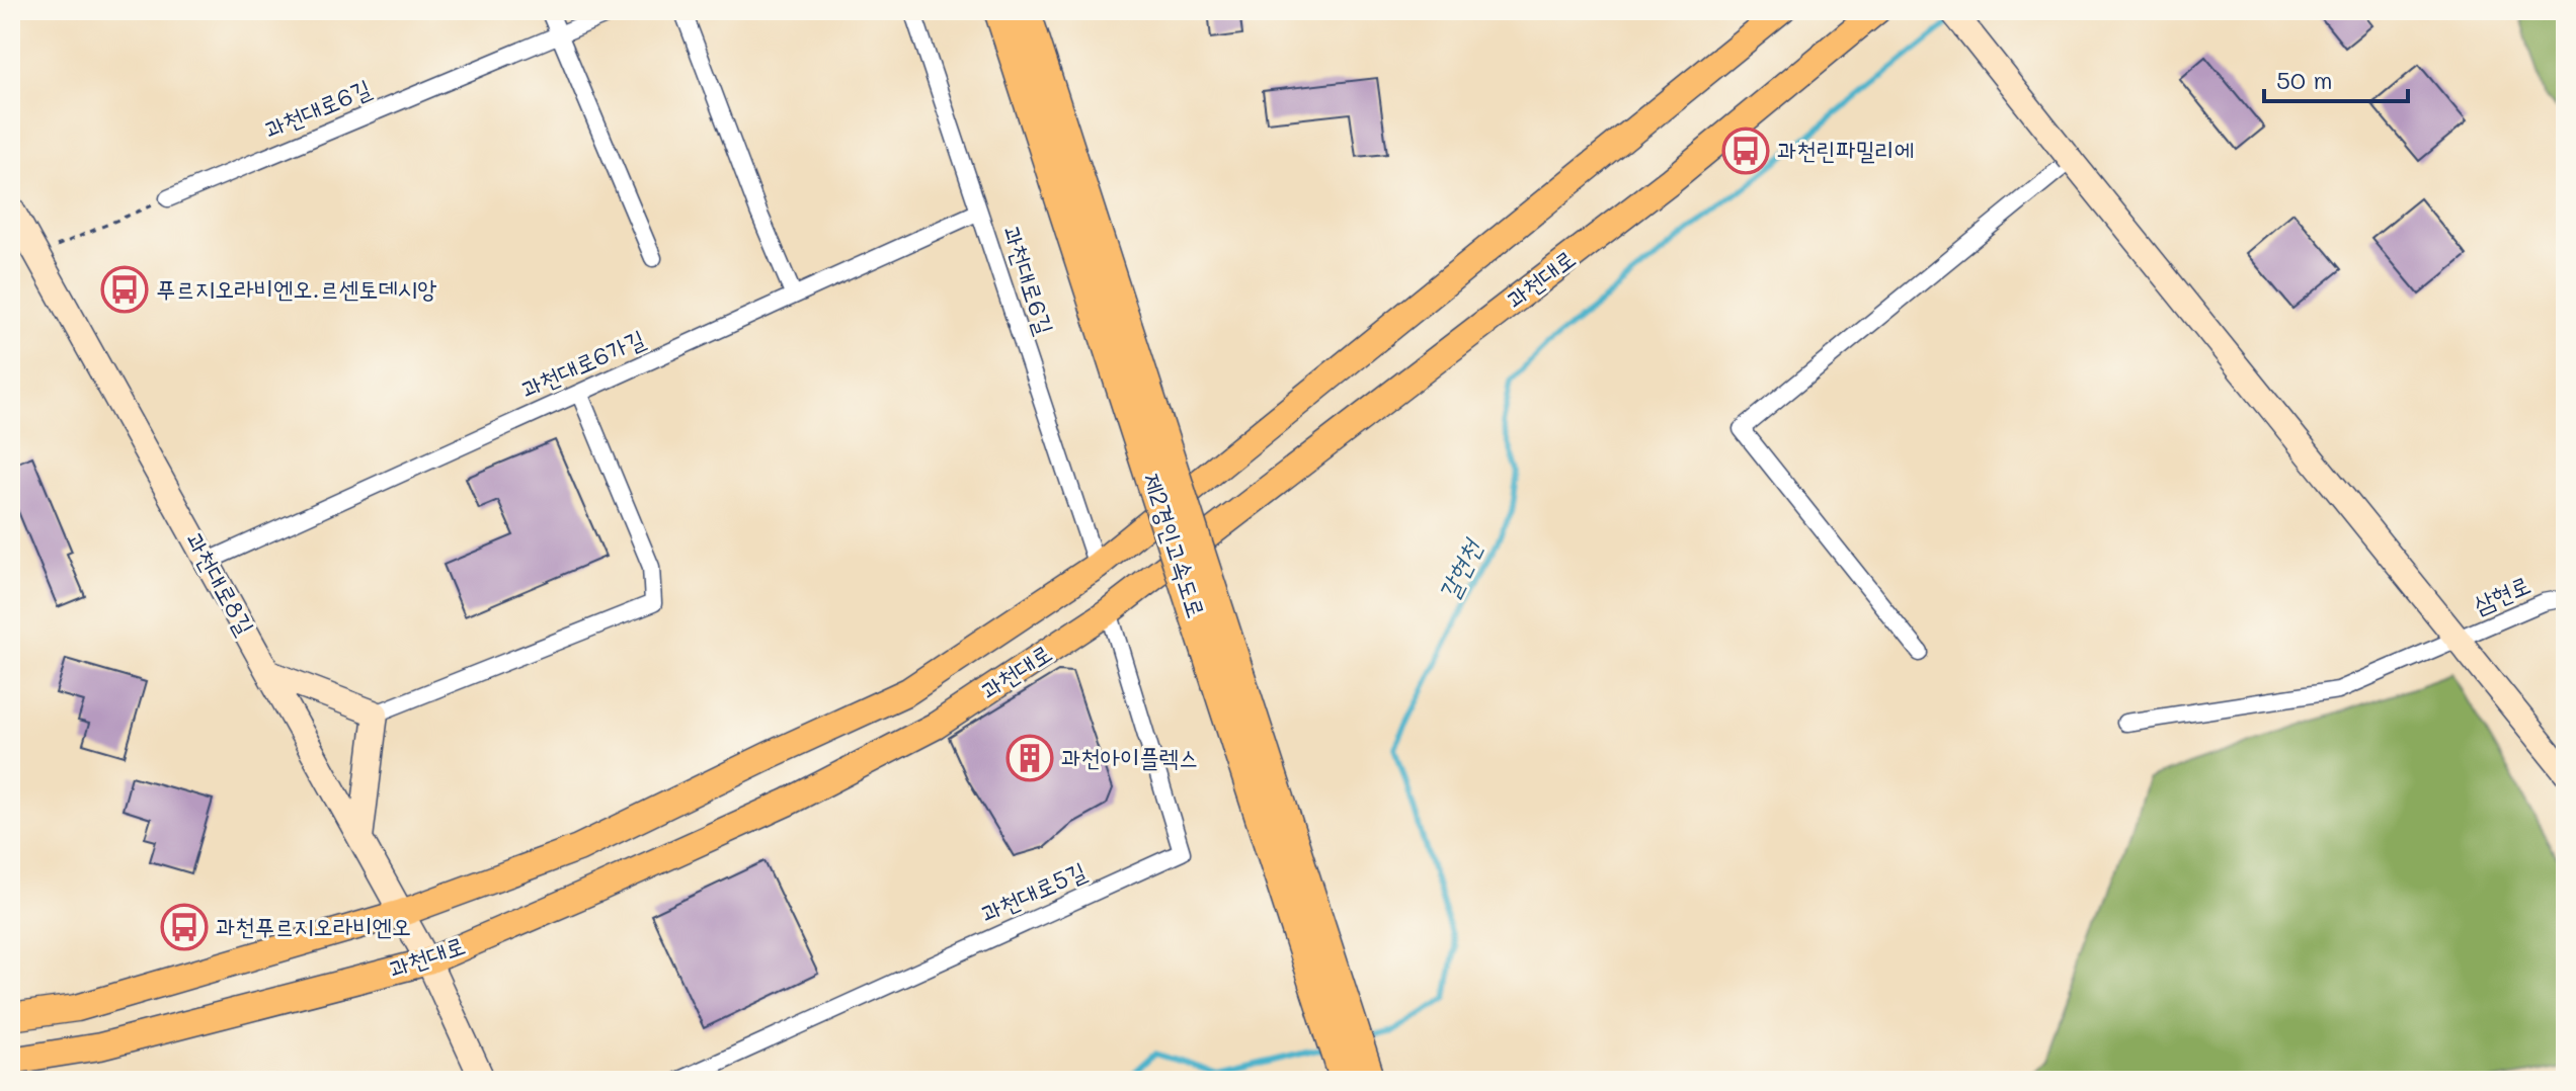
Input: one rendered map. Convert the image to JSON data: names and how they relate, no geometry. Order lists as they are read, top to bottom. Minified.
{"streets":{"highway":["제2경인고속도로"],"main road":["과천대로"],"street":["과천대로6길","과천대로6가길","과천대로8길","삼현로","과천대로5길"]},"crossings":[["과천대로6길","과천대로"],["과천대로6길","과천대로6가길"],["과천대로","과천대로8길"],["과천대로","과천대로5길"],["과천대로6가길","과천대로8길"]],"water":["갈현천"],"places":{"bus stop":["과천린파밀리에","푸르지오라비엔오.르센토데시앙","과천푸르지오라비엔오"],"building":["과천아이플렉스"]},"scale_bar":"50 m"}
